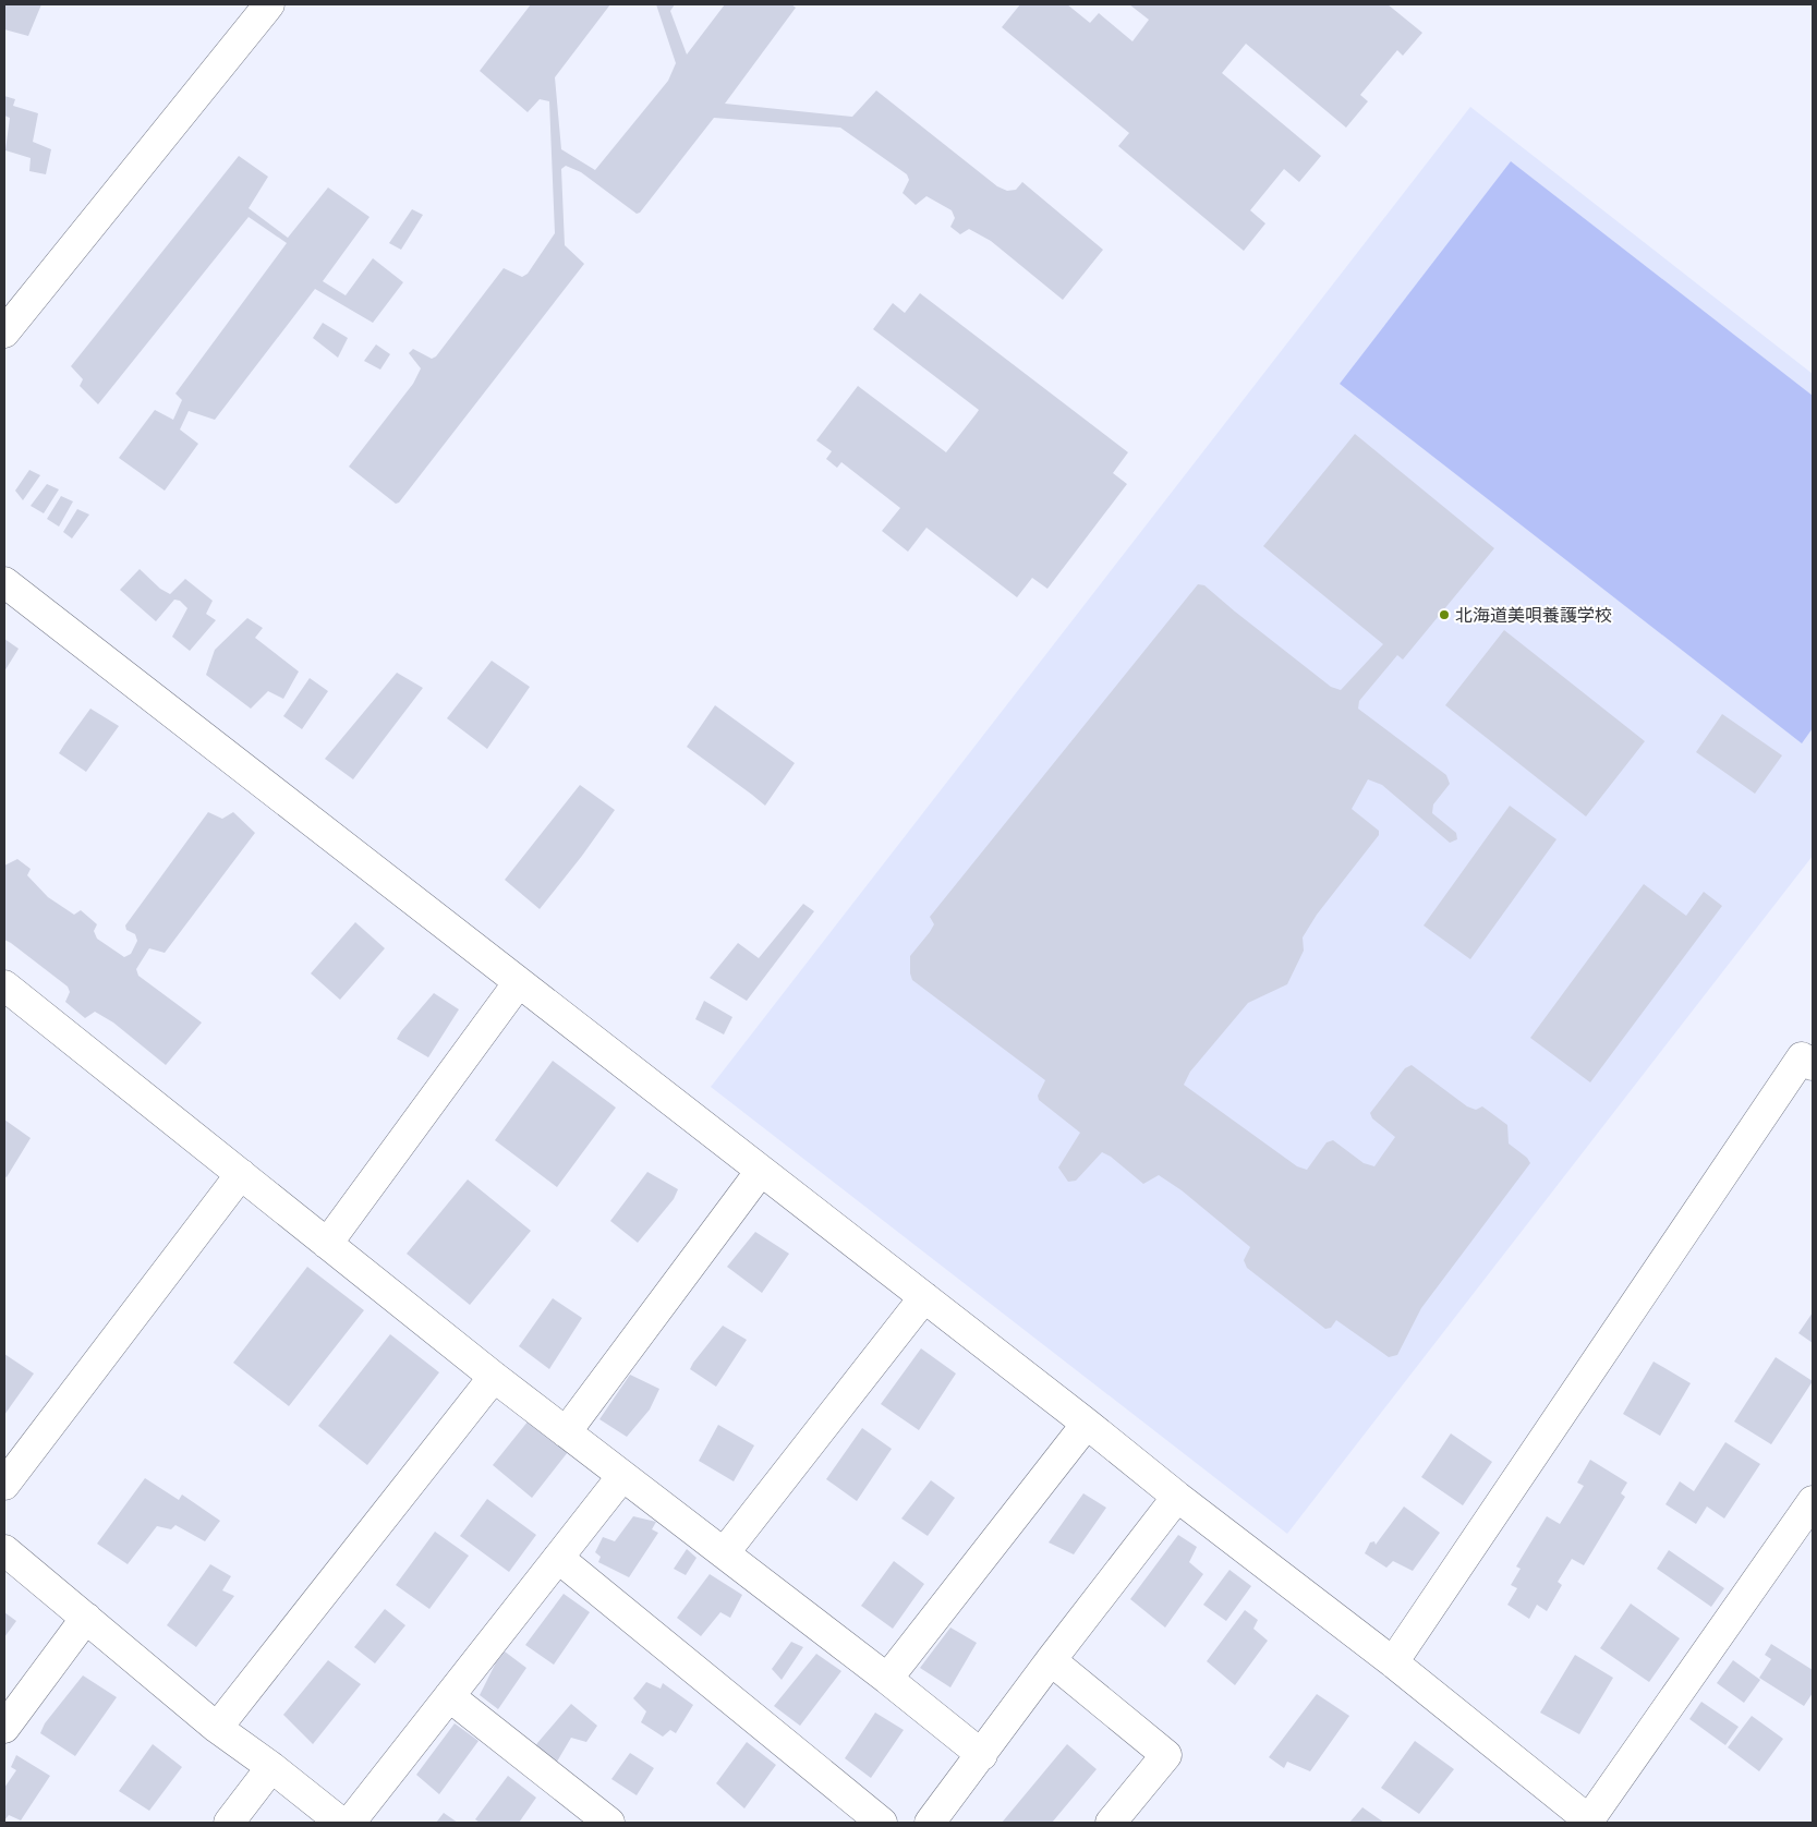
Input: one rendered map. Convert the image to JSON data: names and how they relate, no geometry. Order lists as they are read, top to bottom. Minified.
{"places":["北海道美唄養護学校"]}
